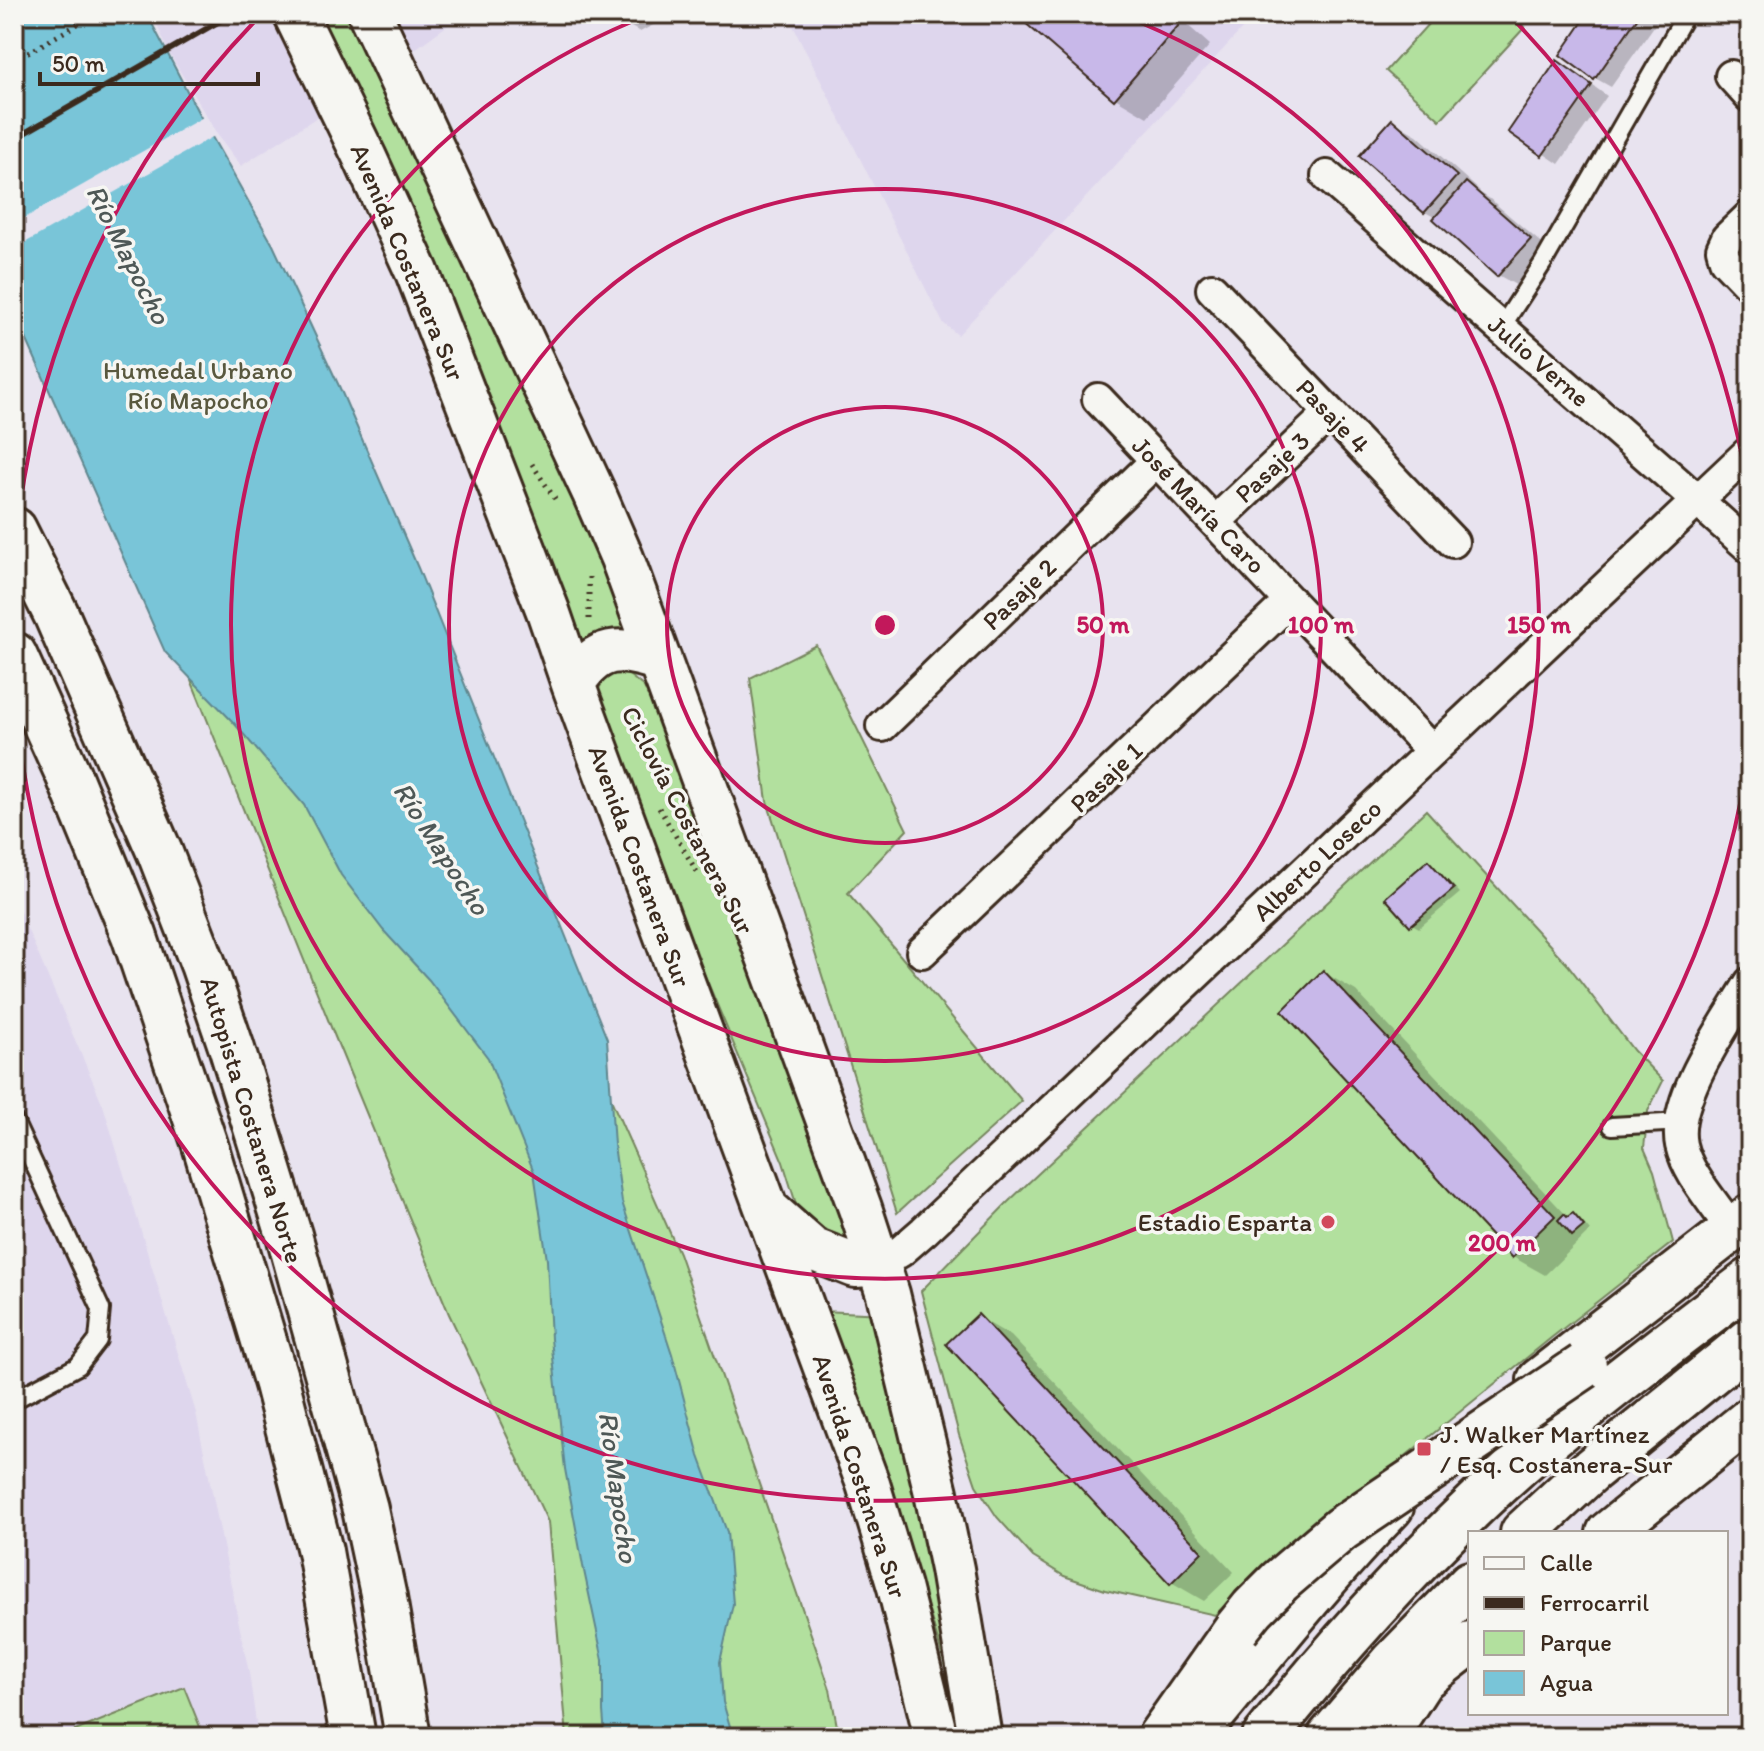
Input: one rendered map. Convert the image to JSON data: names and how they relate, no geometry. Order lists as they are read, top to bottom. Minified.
{"streets":{"highway":["Autopista Costanera Norte"],"main road":["Avenida Costanera Sur"],"street":["Julio Verne","Pasaje 4","Pasaje 3","José María Caro","Pasaje 2","Pasaje 1","Alberto Loseco"],"path":["Ciclovía Costanera Sur"]},"crossings":[["Julio Verne","Alberto Loseco"],["Pasaje 4","Pasaje 3"],["Pasaje 3","José María Caro"],["José María Caro","Pasaje 2"],["José María Caro","Pasaje 1"],["José María Caro","Alberto Loseco"]],"water":["Río Mapocho"],"parks":["Humedal Urbano Río Mapocho"],"places":{"other":["Estadio Esparta"],"transit":["J. Walker Martínez / Esq. Costanera-Sur"]},"legend":["Calle","Ferrocarril","Parque","Agua"],"scale_bar":"50 m","rings":["50 m","100 m","150 m","200 m"]}
